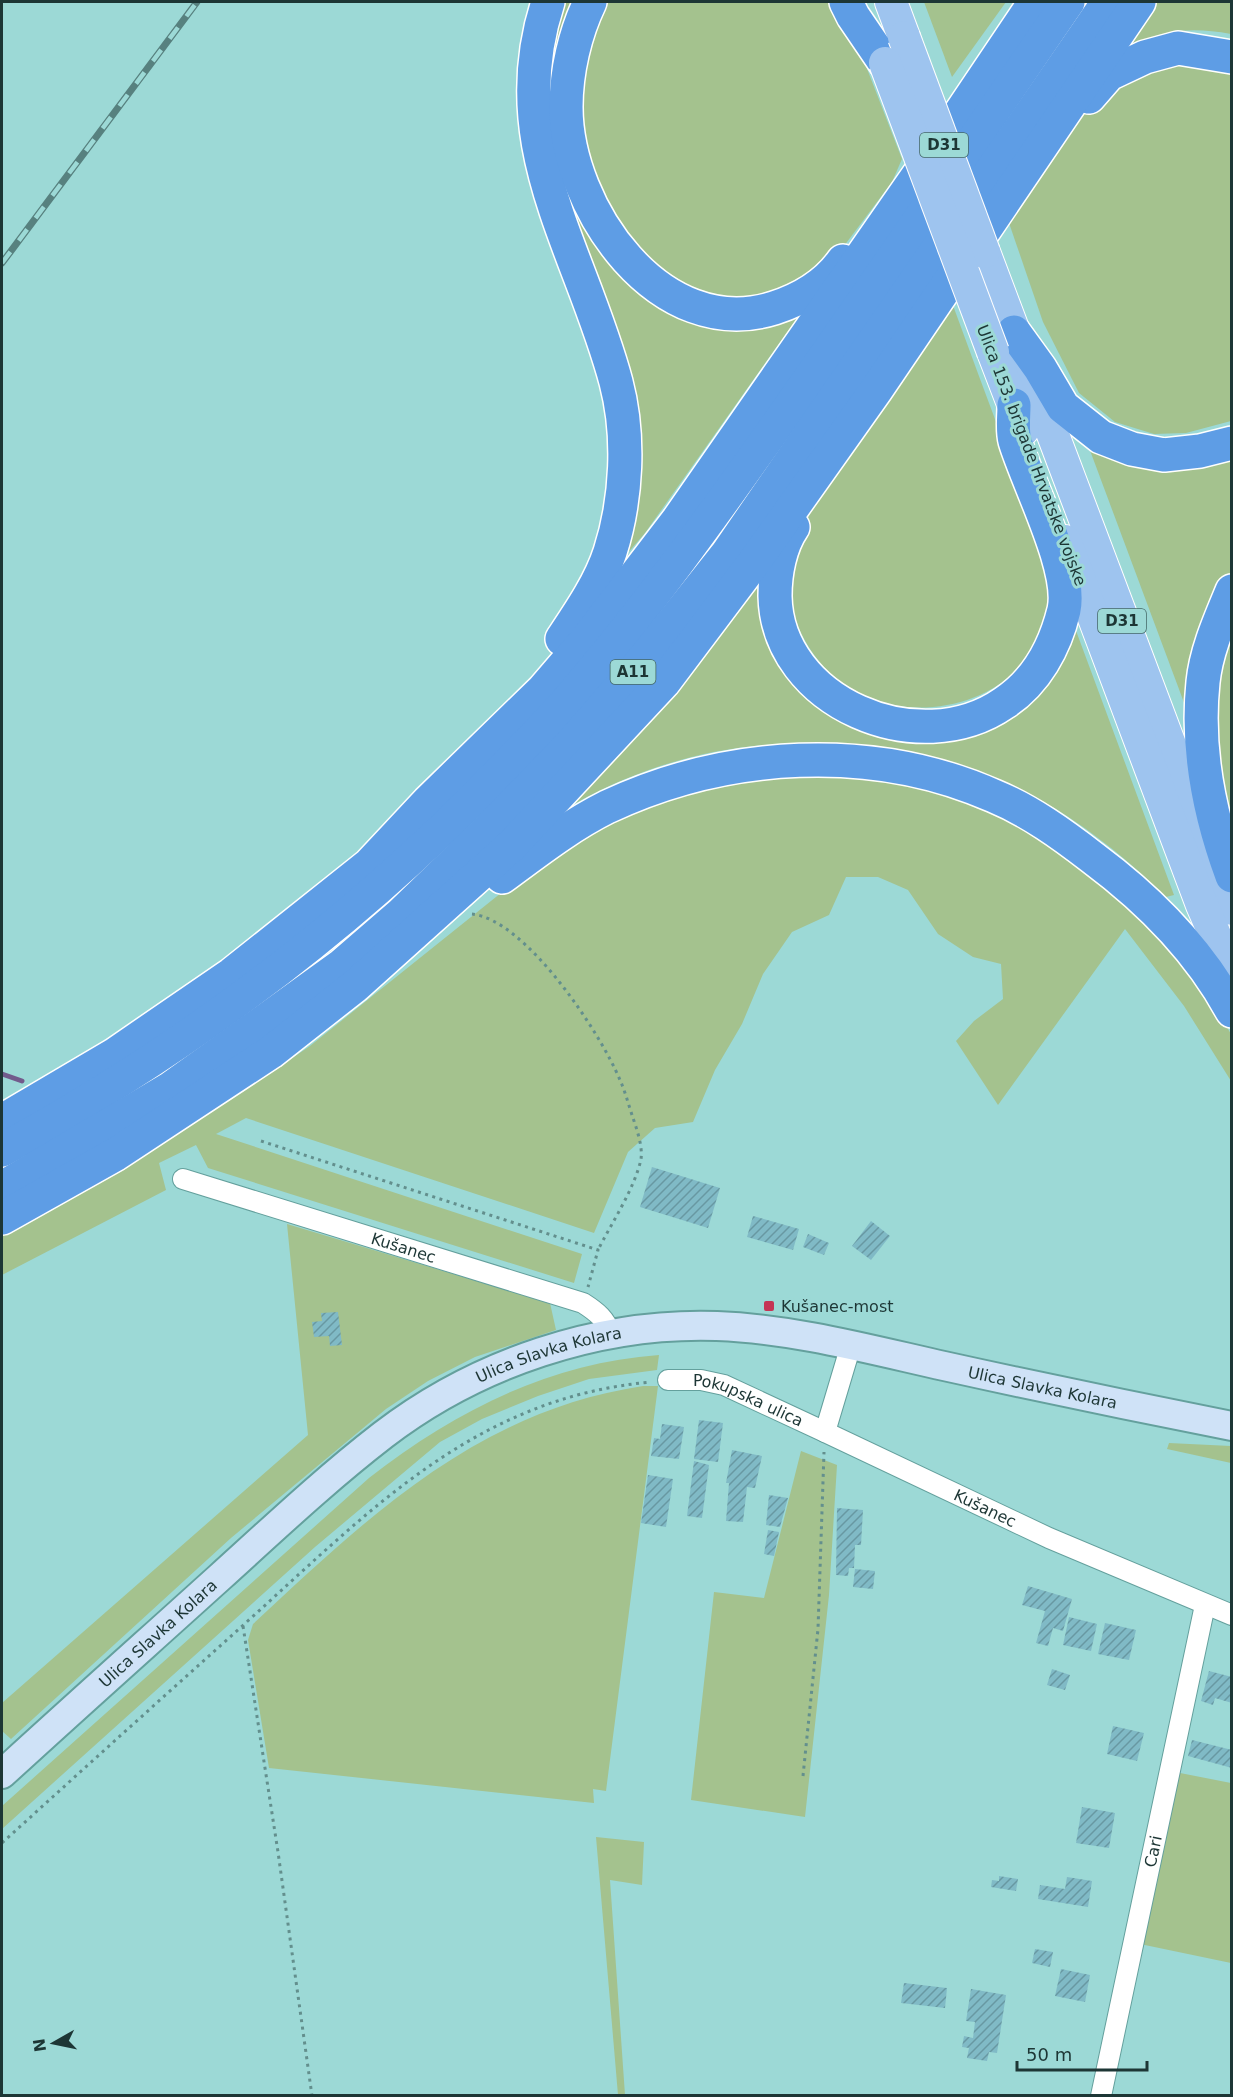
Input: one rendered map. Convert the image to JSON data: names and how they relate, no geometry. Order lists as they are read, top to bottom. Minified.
{"streets":{"highway":["A11"],"main road":["D31","Ulica 153. brigade Hrvatske vojske","Ulica Slavka Kolara"],"street":["Kušanec","Pokupska ulica","Cari"]},"crossings":[["Kušanec","Ulica Slavka Kolara"],["Kušanec","Pokupska ulica"],["Kušanec","Cari"]],"places":{"transit":["Kušanec-most"]},"scale_bar":"50 m","north":"left"}
